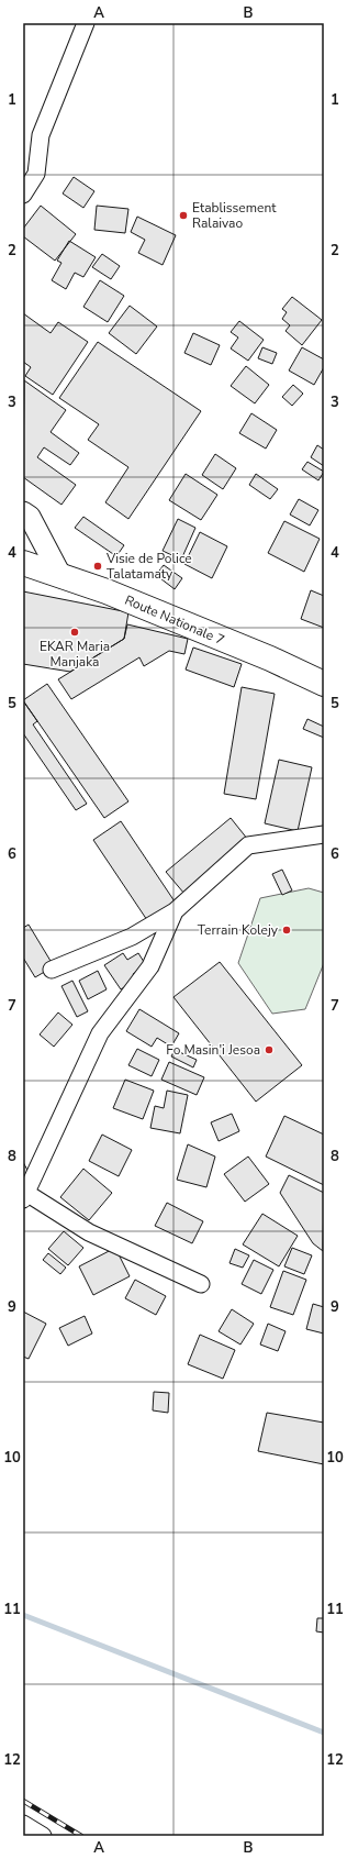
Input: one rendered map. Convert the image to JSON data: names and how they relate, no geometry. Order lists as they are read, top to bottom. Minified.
{"streets":{"main road":["Route Nationale 7"]},"places":["Etablissement Ralaivao","Visie de Police Talatamaty","EKAR Maria Manjaka","Terrain Kolejy","Fo Masin'i Jesoa"],"grid":{"columns":["A","B"],"rows":["1","2","3","4","5","6","7","8","9","10","11","12"]}}
